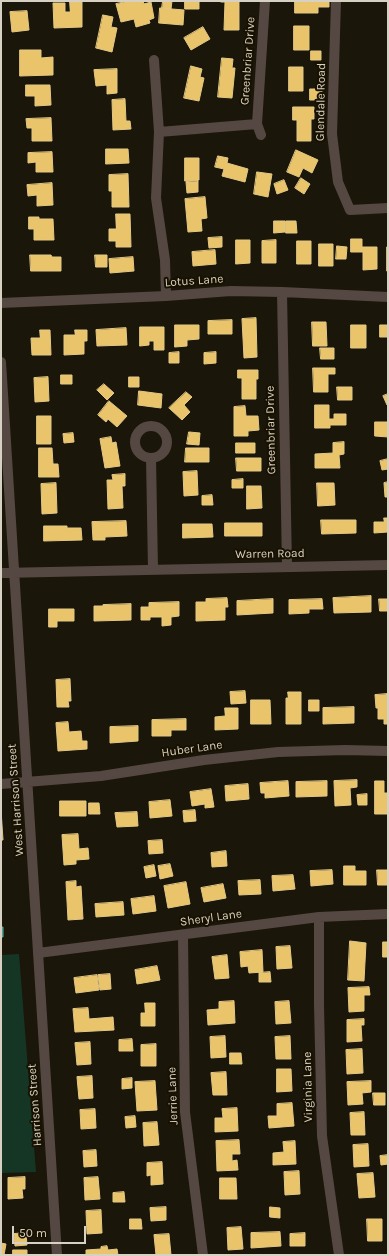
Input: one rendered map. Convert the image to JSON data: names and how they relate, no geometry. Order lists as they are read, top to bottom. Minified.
{"streets":{"street":["Greenbriar Drive","Glendale Road","Lotus Lane","Warren Road","Huber Lane","West Harrison Street","Sheryl Lane","Virginia Lane","Jerrie Lane","Harrison Street"]},"crossings":[["Greenbriar Drive","Lotus Lane"],["Greenbriar Drive","Warren Road"],["Warren Road","West Harrison Street"],["Huber Lane","West Harrison Street"],["West Harrison Street","Sheryl Lane"],["West Harrison Street","Harrison Street"],["Sheryl Lane","Virginia Lane"],["Sheryl Lane","Jerrie Lane"],["Sheryl Lane","Harrison Street"]],"scale_bar":"50 m"}
